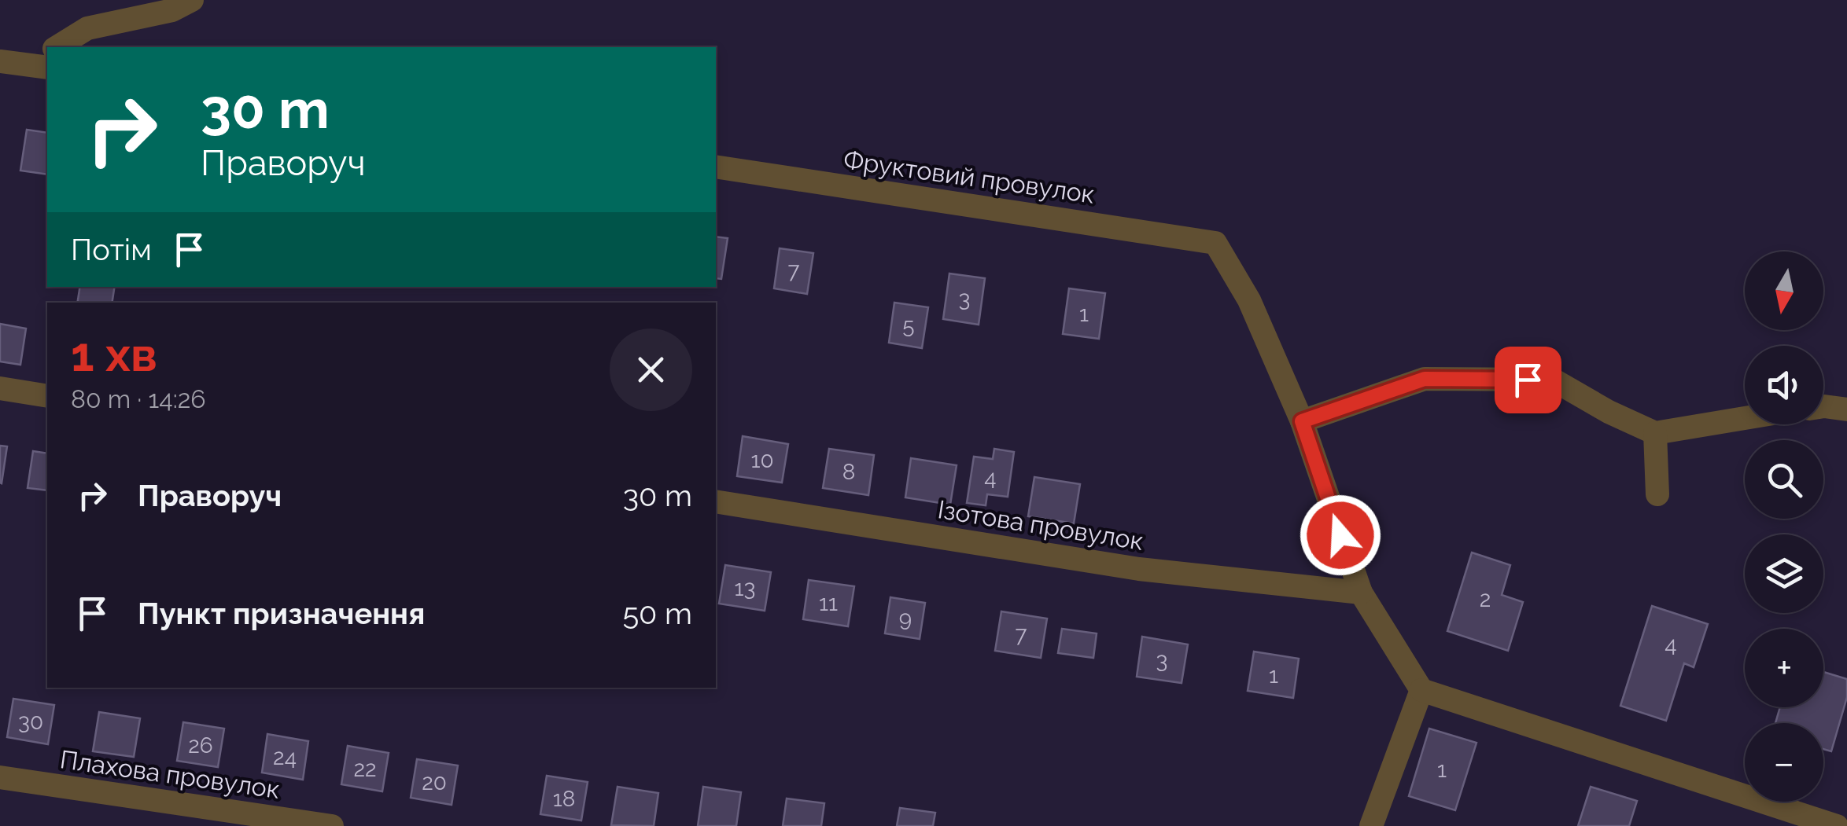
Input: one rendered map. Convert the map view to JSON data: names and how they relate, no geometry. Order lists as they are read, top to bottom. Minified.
{"streets":{"street":["Фруктовий провулок","Ізотова провулок","Плахова провулок"]},"house_numbers":["7","3","1","5","10","8","4","13","2","11","9","7","4","3","1","30","26","24","22","1","20","18"],"north":"bottom","page":{"turn":["30 m","Праворуч"],"then":"Потім","map_buttons":["+","−"],"heading":["1 хв","80 m · 14:26"],"list":[{"name":"Праворуч","value":"30 m"},{"name":"Пункт призначення","value":"50 m"}]}}
